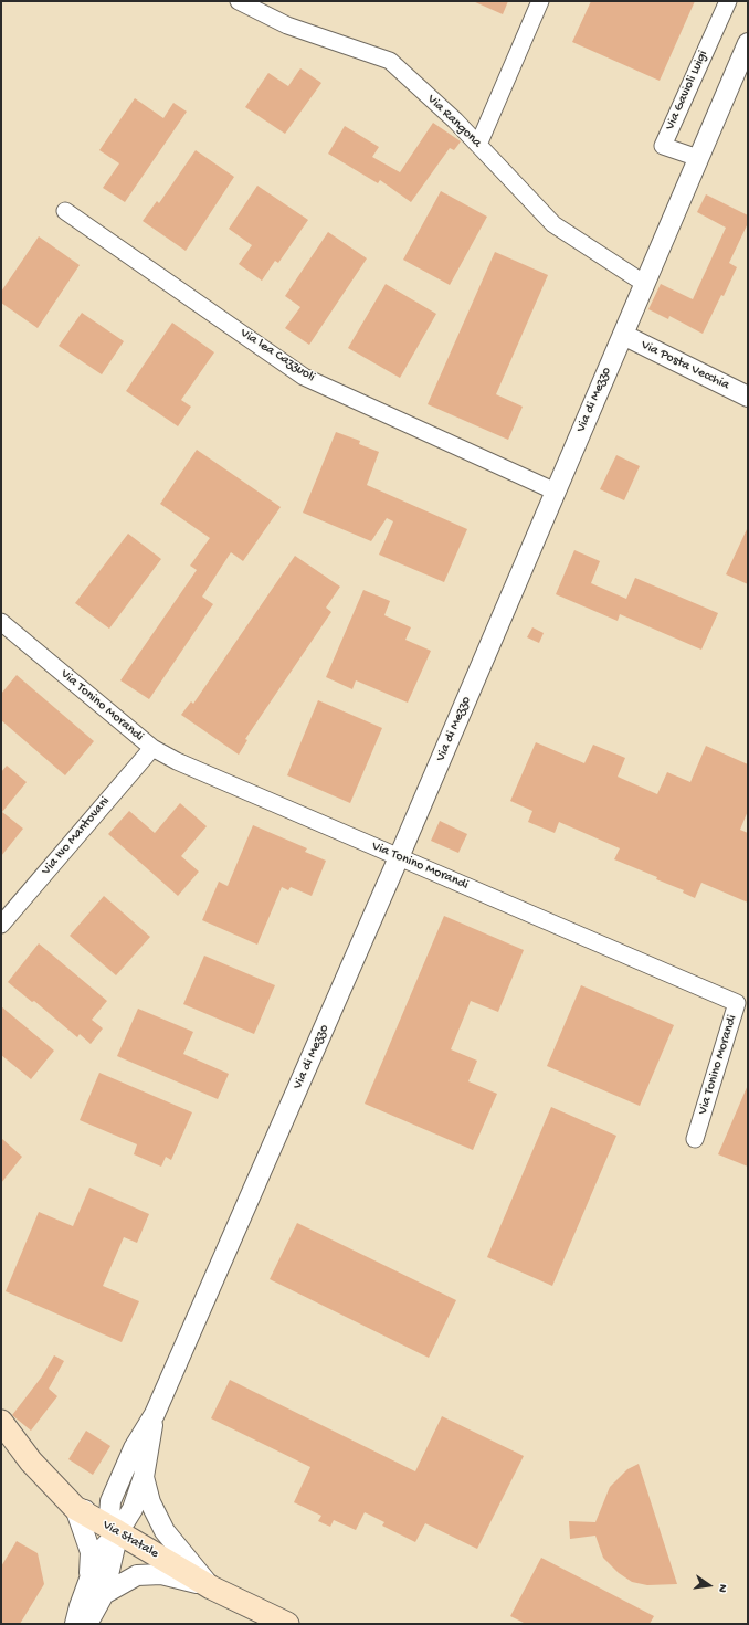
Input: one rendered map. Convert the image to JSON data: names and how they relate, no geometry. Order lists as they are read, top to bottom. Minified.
{"streets":{"main road":["Via Statale"],"street":["Via Gavioli Luigi","Via Rangona","Via lea Cazzuoli","Via Posta Vecchia","Via di Mezzo","Via Tonino Morandi","Via Ivo Mantovani"]},"crossings":[["Via Gavioli Luigi","Via di Mezzo"],["Via Rangona","Via di Mezzo"],["Via lea Cazzuoli","Via di Mezzo"],["Via Posta Vecchia","Via di Mezzo"],["Via di Mezzo","Via Tonino Morandi"],["Via Tonino Morandi","Via Ivo Mantovani"]],"north":"right"}
